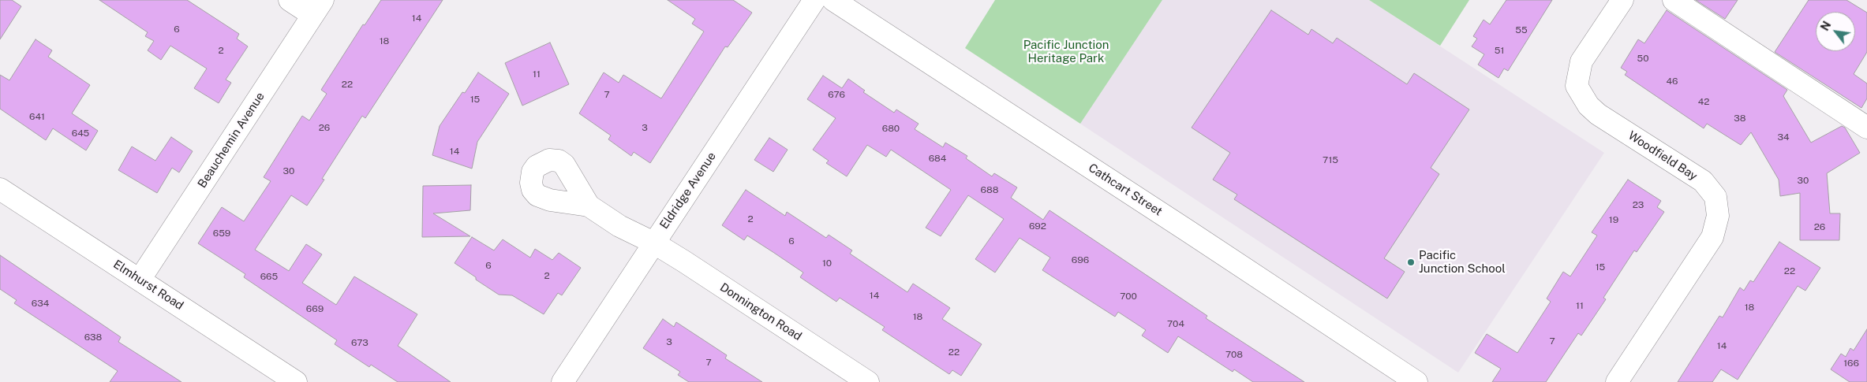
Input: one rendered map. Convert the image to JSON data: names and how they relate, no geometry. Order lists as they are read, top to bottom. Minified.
{"streets":{"street":["Beauchemin Avenue","Woodfield Bay","Cathcart Street","Eldridge Avenue","Elmhurst Road","Donnington Road"]},"crossings":[["Beauchemin Avenue","Elmhurst Road"],["Eldridge Avenue","Donnington Road"]],"parks":["Pacific Junction Heritage Park"],"places":["Pacific Junction School"],"house_numbers":["14","6","55","18","2","51","50","11","46","22","7","676","15","42","641","38","26","3","680","645","34","14","684","715","30","30","688","23","2","19","692","26","659","6","696","10","6","15","22","2","665","14","700","634","11","18","669","18","704","638","7","3","673","14","22","708","7","166"],"north":"top left"}
